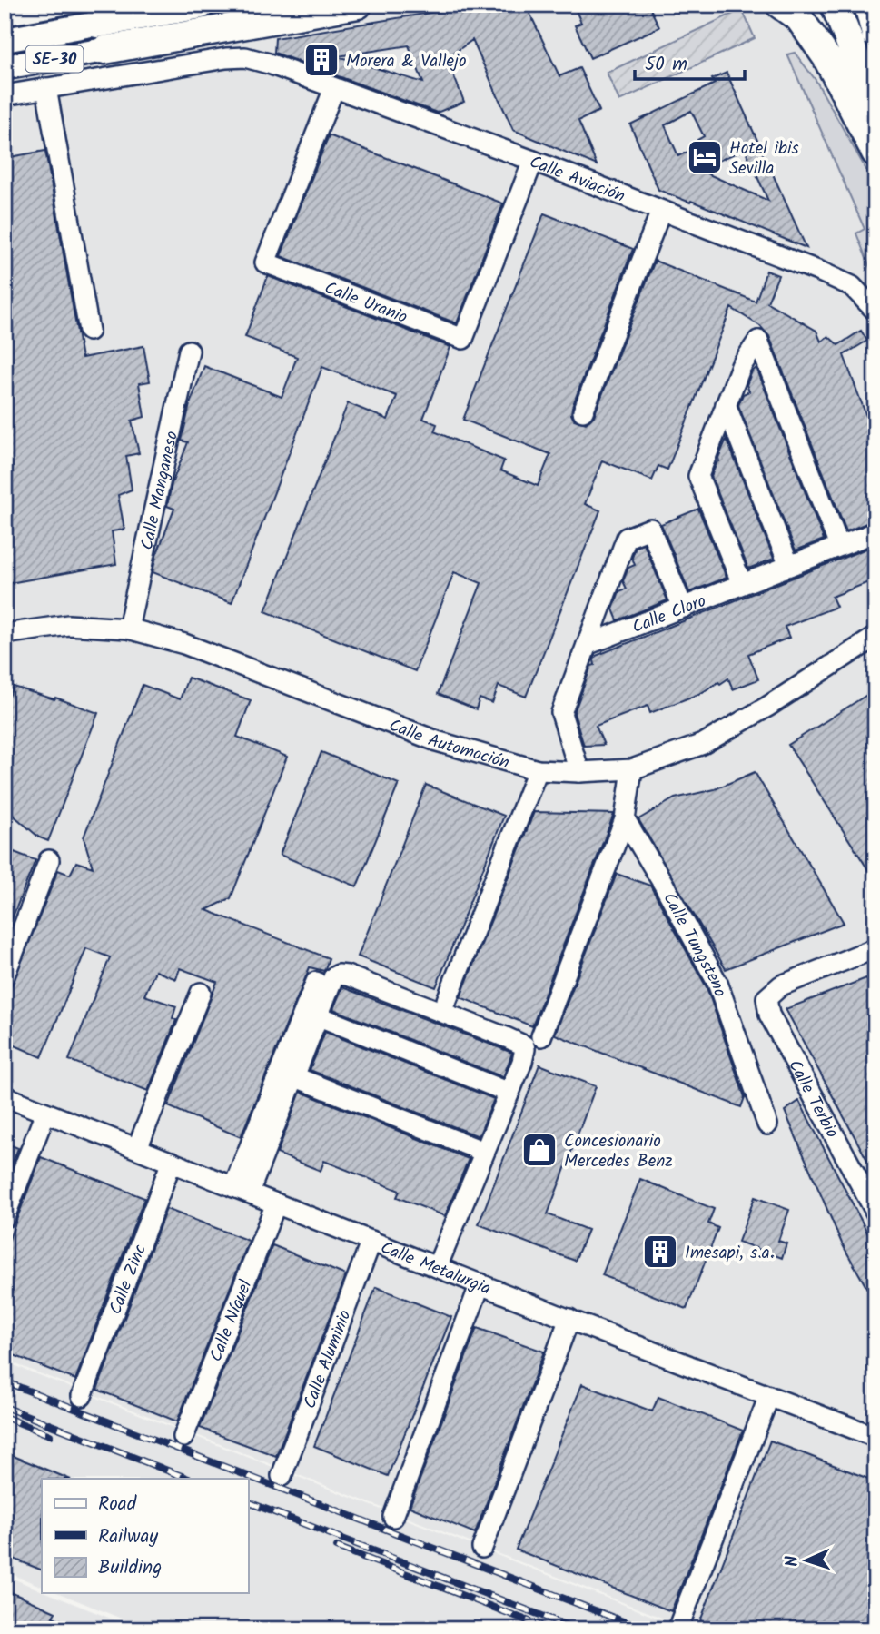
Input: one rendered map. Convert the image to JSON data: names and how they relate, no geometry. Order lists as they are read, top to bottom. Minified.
{"streets":{"highway":["SE-30"],"street":["Calle Aviación","Calle Uranio","Calle Manganeso","Calle Cloro","Calle Automoción","Calle Tungsteno","Calle Terbio","Calle Metalurgia","Calle Zinc","Calle Níquel","Calle Aluminio"]},"crossings":[["Calle Aviación","Calle Uranio"],["Calle Manganeso","Calle Automoción"],["Calle Metalurgia","Calle Zinc"],["Calle Metalurgia","Calle Níquel"],["Calle Metalurgia","Calle Aluminio"]],"places":{"building":["Morera & Vallejo","Imesapi, s.a."],"hotel":["Hotel ibis Sevilla"],"shop":["Concesionario Mercedes Benz"]},"legend":["Road","Railway","Building"],"scale_bar":"50 m","north":"left"}
